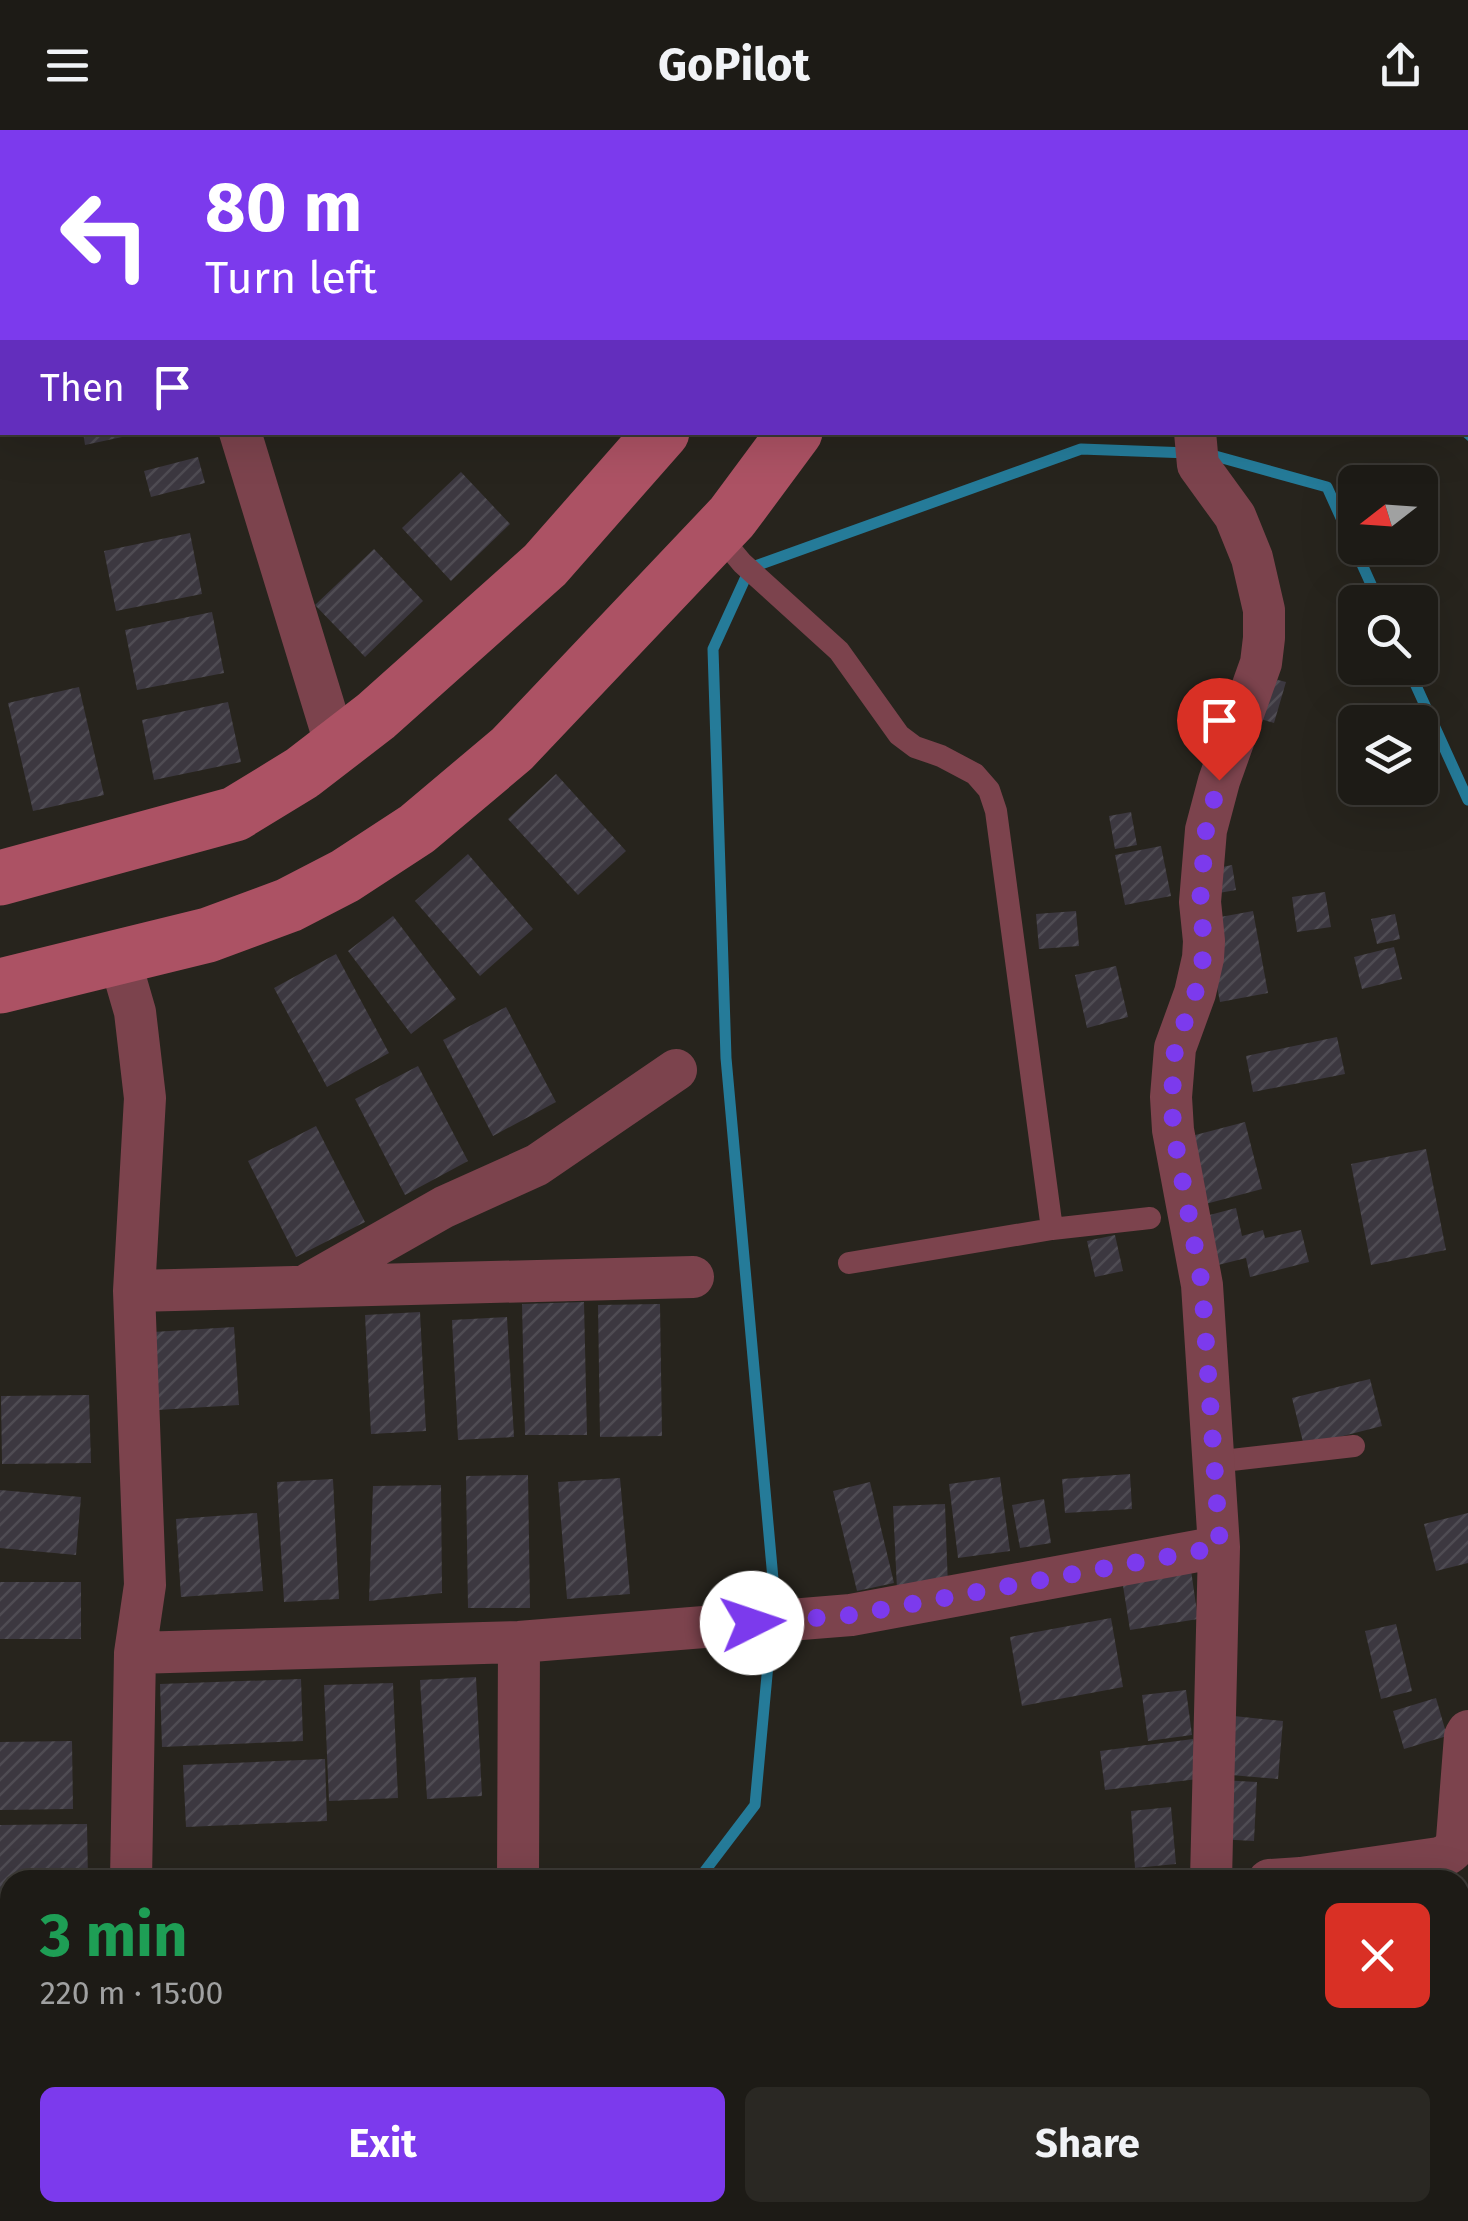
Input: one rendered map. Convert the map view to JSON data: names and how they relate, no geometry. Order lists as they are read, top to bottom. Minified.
{"north":"left","page":{"header":"GoPilot","turn":["80 m","Turn left"],"then":"Then","heading":["3 min","220 m · 15:00"],"buttons":["Exit","Share"]}}
